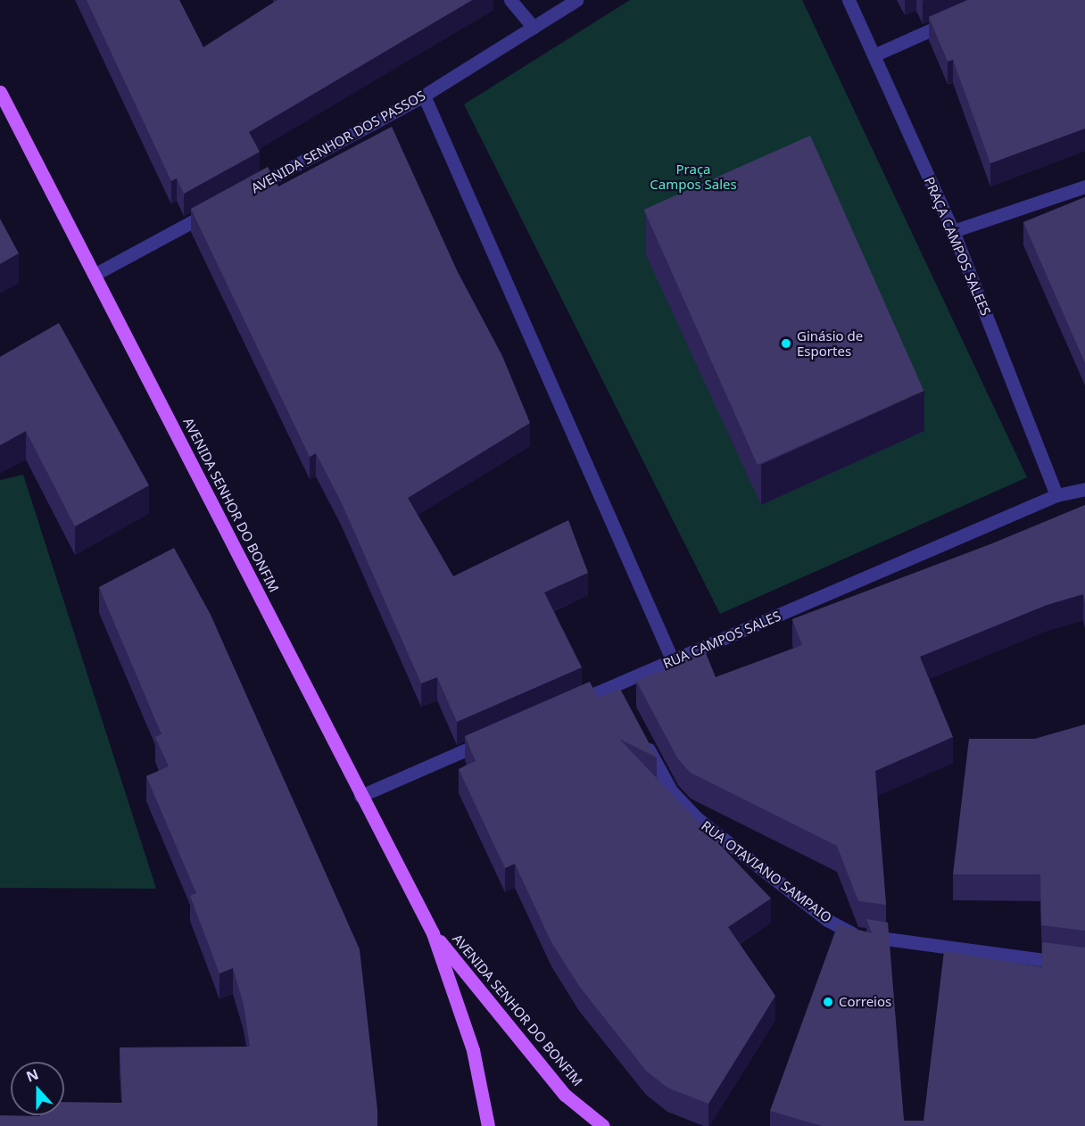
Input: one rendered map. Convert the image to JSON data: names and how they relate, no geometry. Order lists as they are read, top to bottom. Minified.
{"streets":{"main road":["AVENIDA SENHOR DO BONFIM"],"street":["AVENIDA SENHOR DOS PASSOS","PRAÇA CAMPOS SALEES","RUA CAMPOS SALES","RUA OTAVIANO SAMPAIO"]},"crossings":[["PRAÇA CAMPOS SALEES","RUA CAMPOS SALES"]],"parks":["Praça Campos Sales"],"places":["Ginásio de Esportes","Correios"],"north":"top"}
